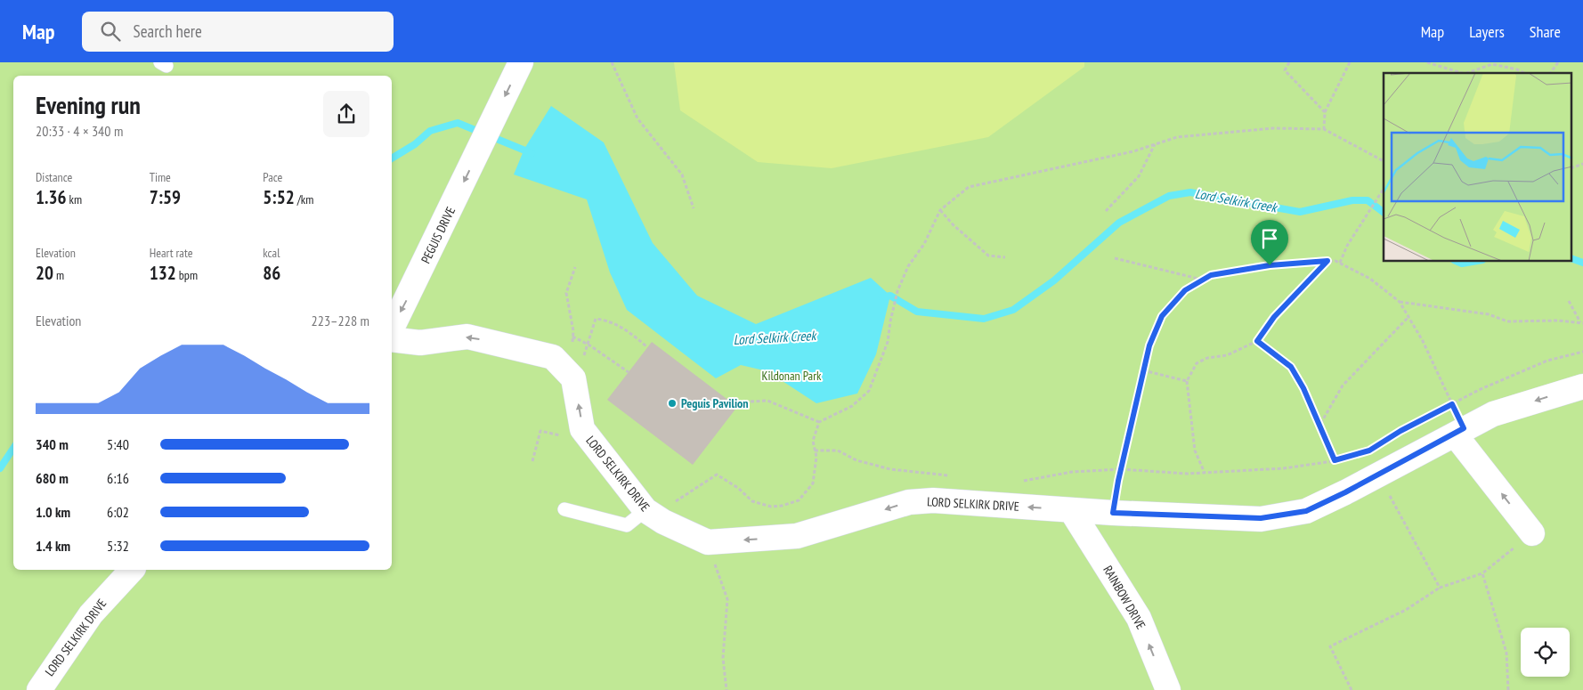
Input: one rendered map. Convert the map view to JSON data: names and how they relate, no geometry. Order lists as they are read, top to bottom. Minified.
{"streets":{"street":["PEGUIS DRIVE","LORD SELKIRK DRIVE","RAINBOW DRIVE"]},"crossings":[["LORD SELKIRK DRIVE","RAINBOW DRIVE"]],"one_way":["PEGUIS DRIVE","LORD SELKIRK DRIVE","RAINBOW DRIVE"],"water":["Lord Selkirk Creek"],"parks":["Kildonan Park"],"places":["Peguis Pavilion"],"page":{"header":"Map","search":"Search here","nav":["Map","Layers","Share"],"heading":["Evening run","20:33 · 4 × 340 m"],"stats":[["Distance","1.36 km"],["Time","7:59"],["Pace","5:52 /km"],["Elevation","20 m"],["Heart rate","132 bpm"],["kcal","86"]],"chart":["Elevation","223–228 m"],"list":[{"name":"340 m","note":"5:40"},{"name":"680 m","note":"6:16"},{"name":"1.0 km","note":"6:02"},{"name":"1.4 km","note":"5:32"}]}}
